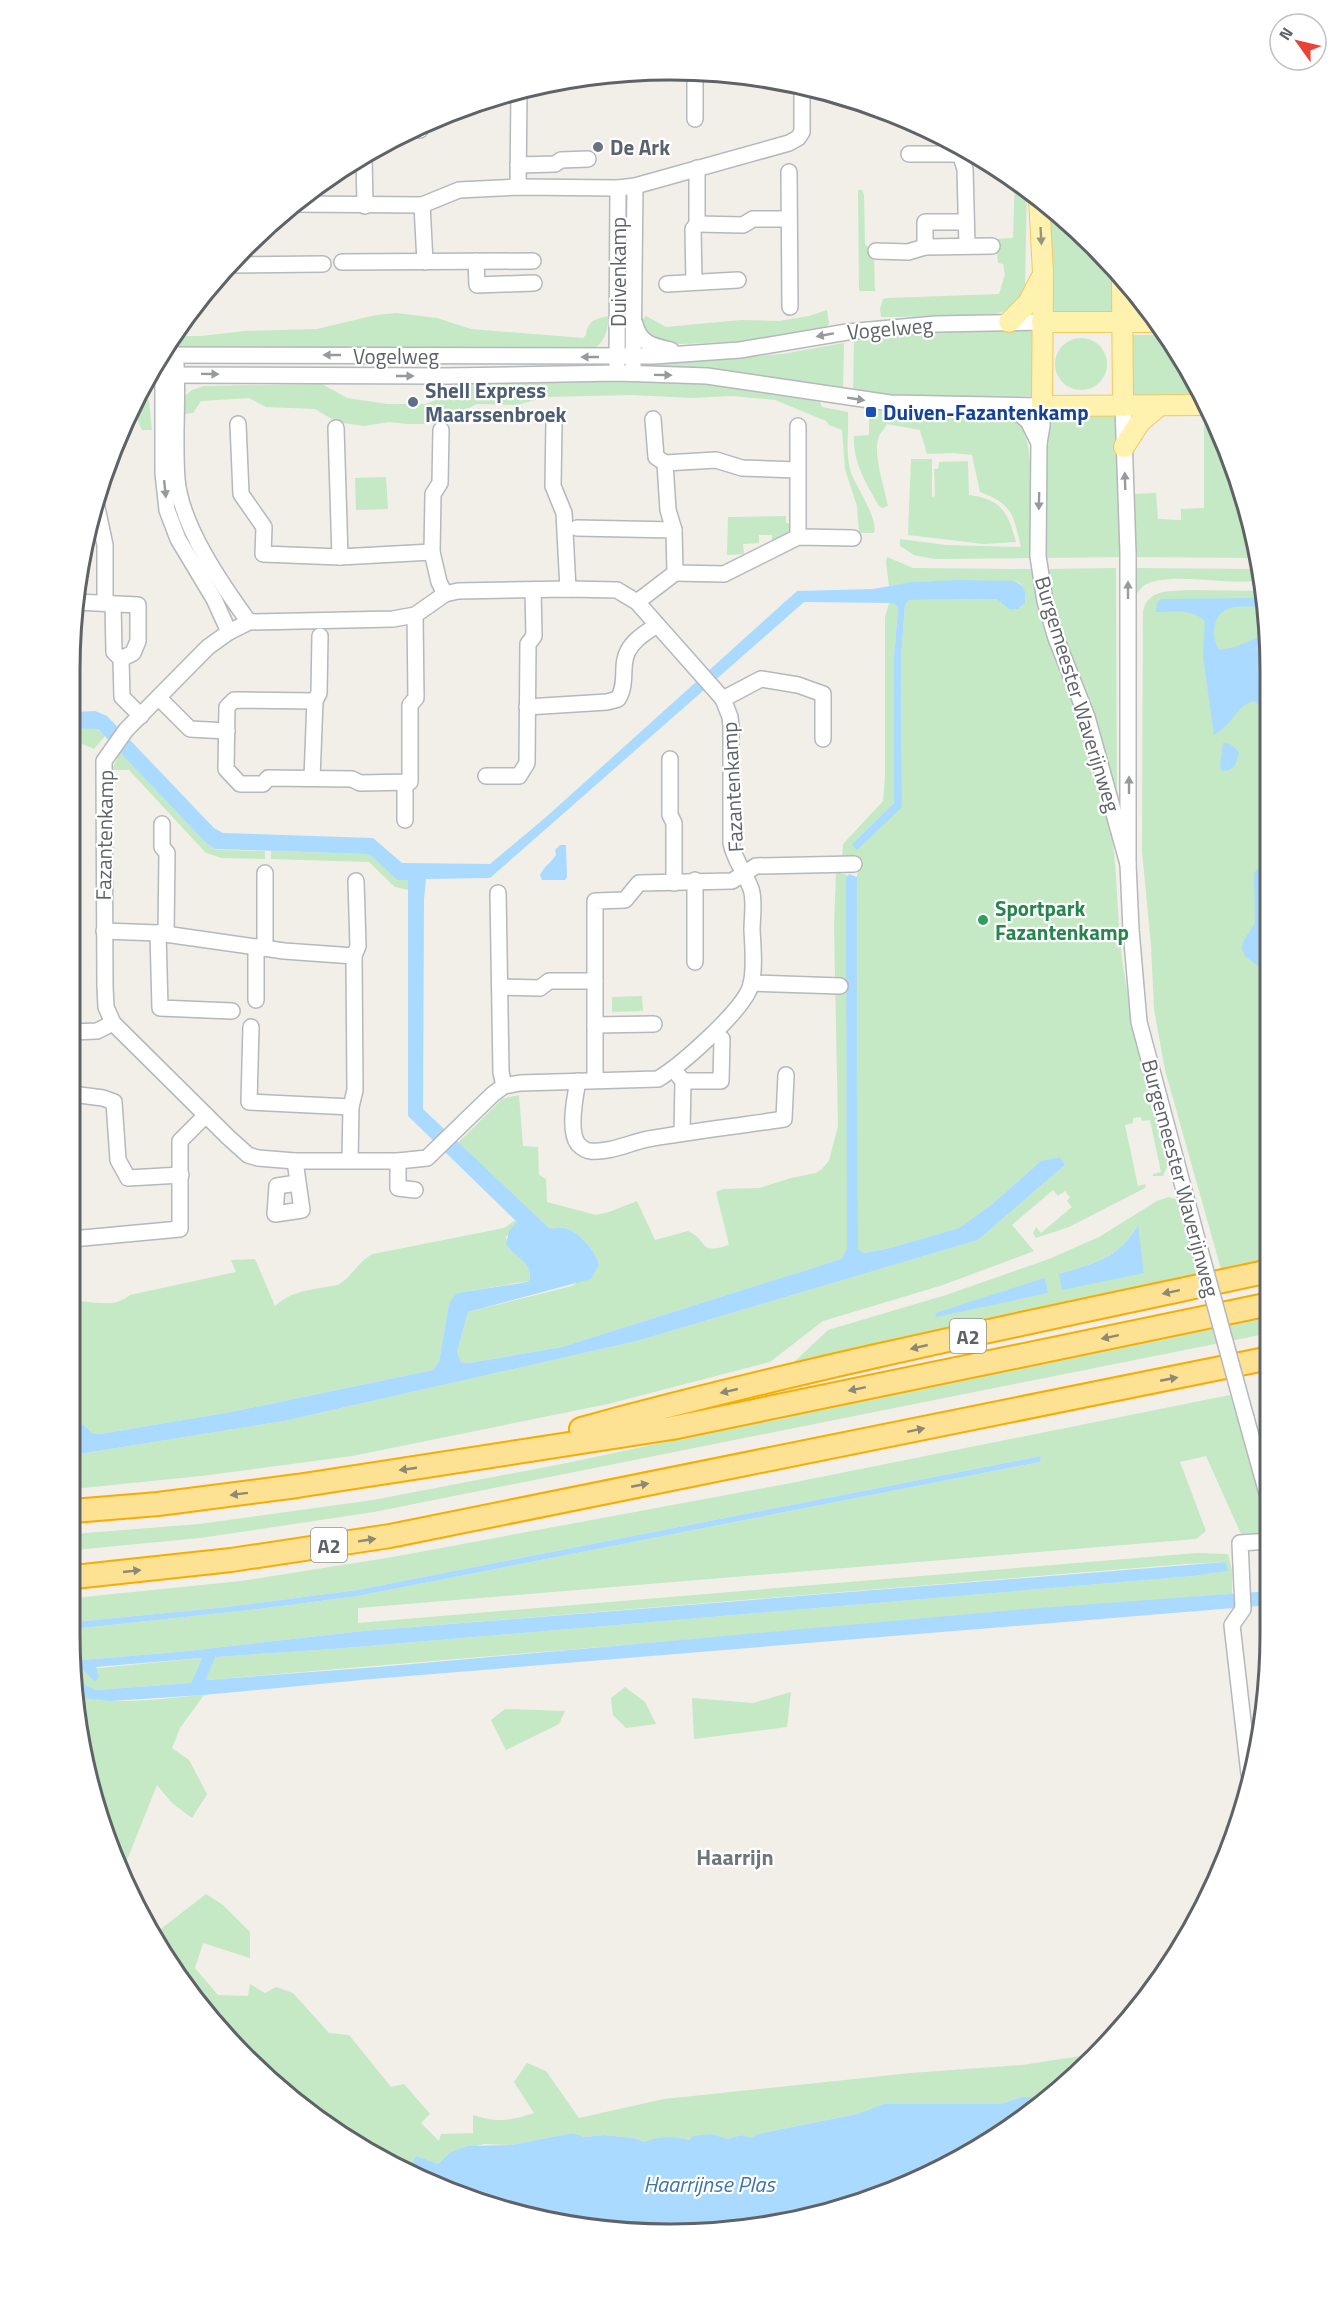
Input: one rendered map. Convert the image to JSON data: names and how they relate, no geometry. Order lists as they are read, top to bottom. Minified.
{"streets":{"highway":["A2"],"main road":["Burgemeester Waverijnweg"],"street":["Duivenkamp","Vogelweg","Fazantenkamp"]},"crossings":[["Duivenkamp","Vogelweg"],["Vogelweg","Burgemeester Waverijnweg"]],"districts":["Haarrijn"],"water":["Haarrijnse Plas"],"places":{"other":["De Ark","Shell Express Maarssenbroek","Sportpark Fazantenkamp"],"transit":["Duiven-Fazantenkamp"]},"north":"top left"}
